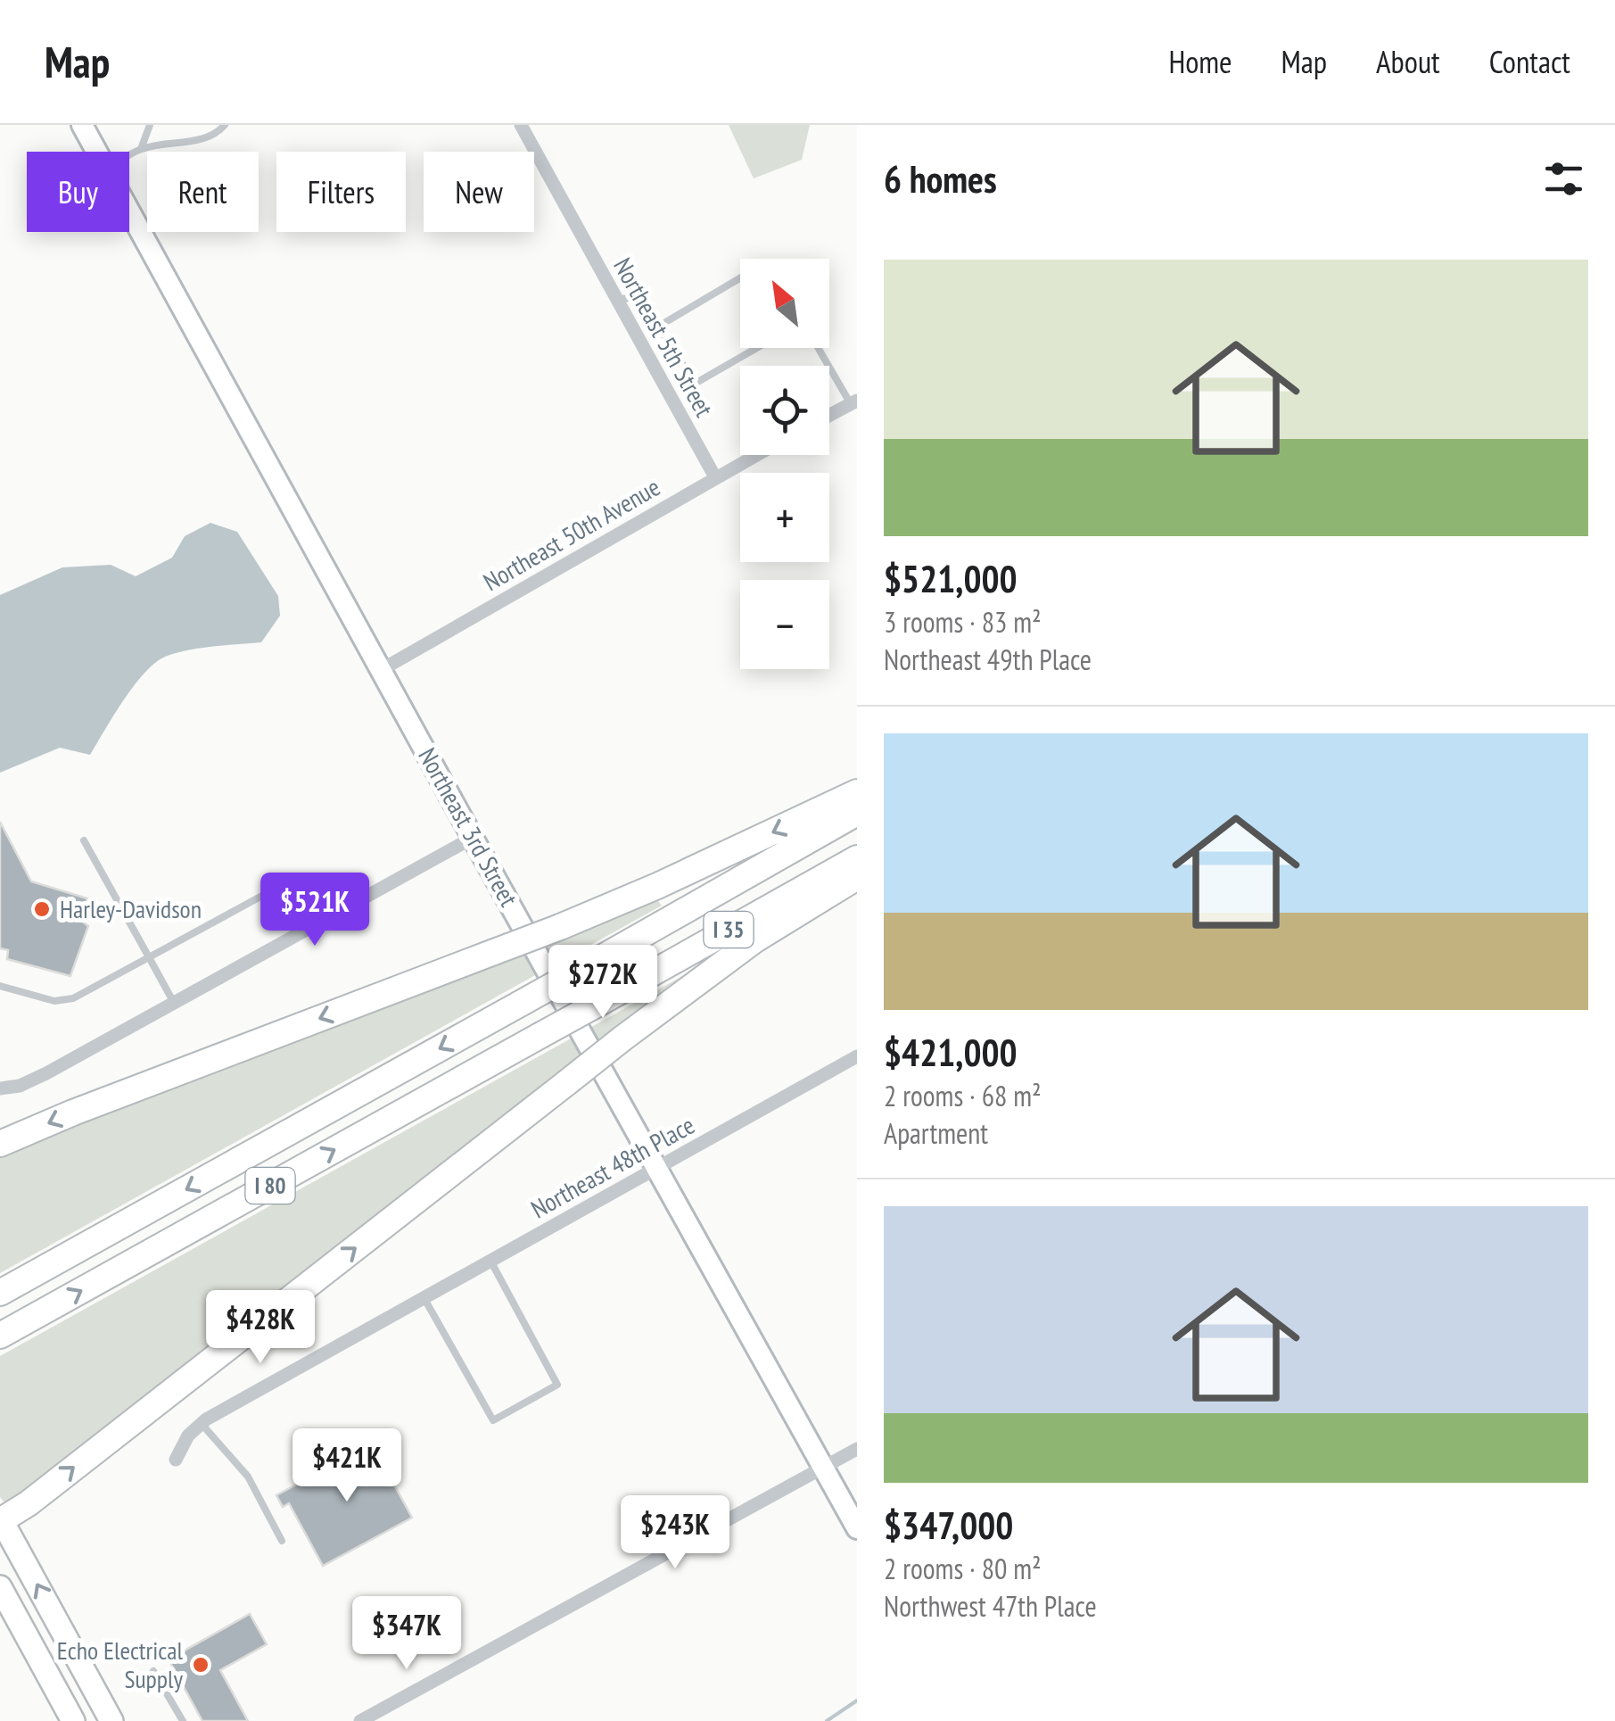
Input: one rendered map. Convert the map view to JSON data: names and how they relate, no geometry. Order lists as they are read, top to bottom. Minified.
{"streets":{"highway":["I 35","I 80"],"street":["Northeast 5th Street","Northeast 50th Avenue","Northeast 3rd Street","Northeast 48th Place"]},"crossings":[["Northeast 5th Street","Northeast 50th Avenue"],["Northeast 50th Avenue","Northeast 3rd Street"],["Northeast 3rd Street","Northeast 48th Place"],["I 35","I 80"]],"places":["Harley-Davidson","Echo Electrical Supply"],"north":"top left","page":{"header":"Map","nav":["Home","Map","About","Contact"],"heading":"6 homes","chip":["Buy","Rent","Filters","New"],"list":[{"name":"$521,000","note":"3 rooms · 83 m² · Northeast 49th Place"},{"name":"$421,000","note":"2 rooms · 68 m² · Apartment"},{"name":"$347,000","note":"2 rooms · 80 m² · Northwest 47th Place"}],"map_buttons":["+","−"],"price":["$521K","$272K","$428K","$421K","$243K","$347K"]}}
